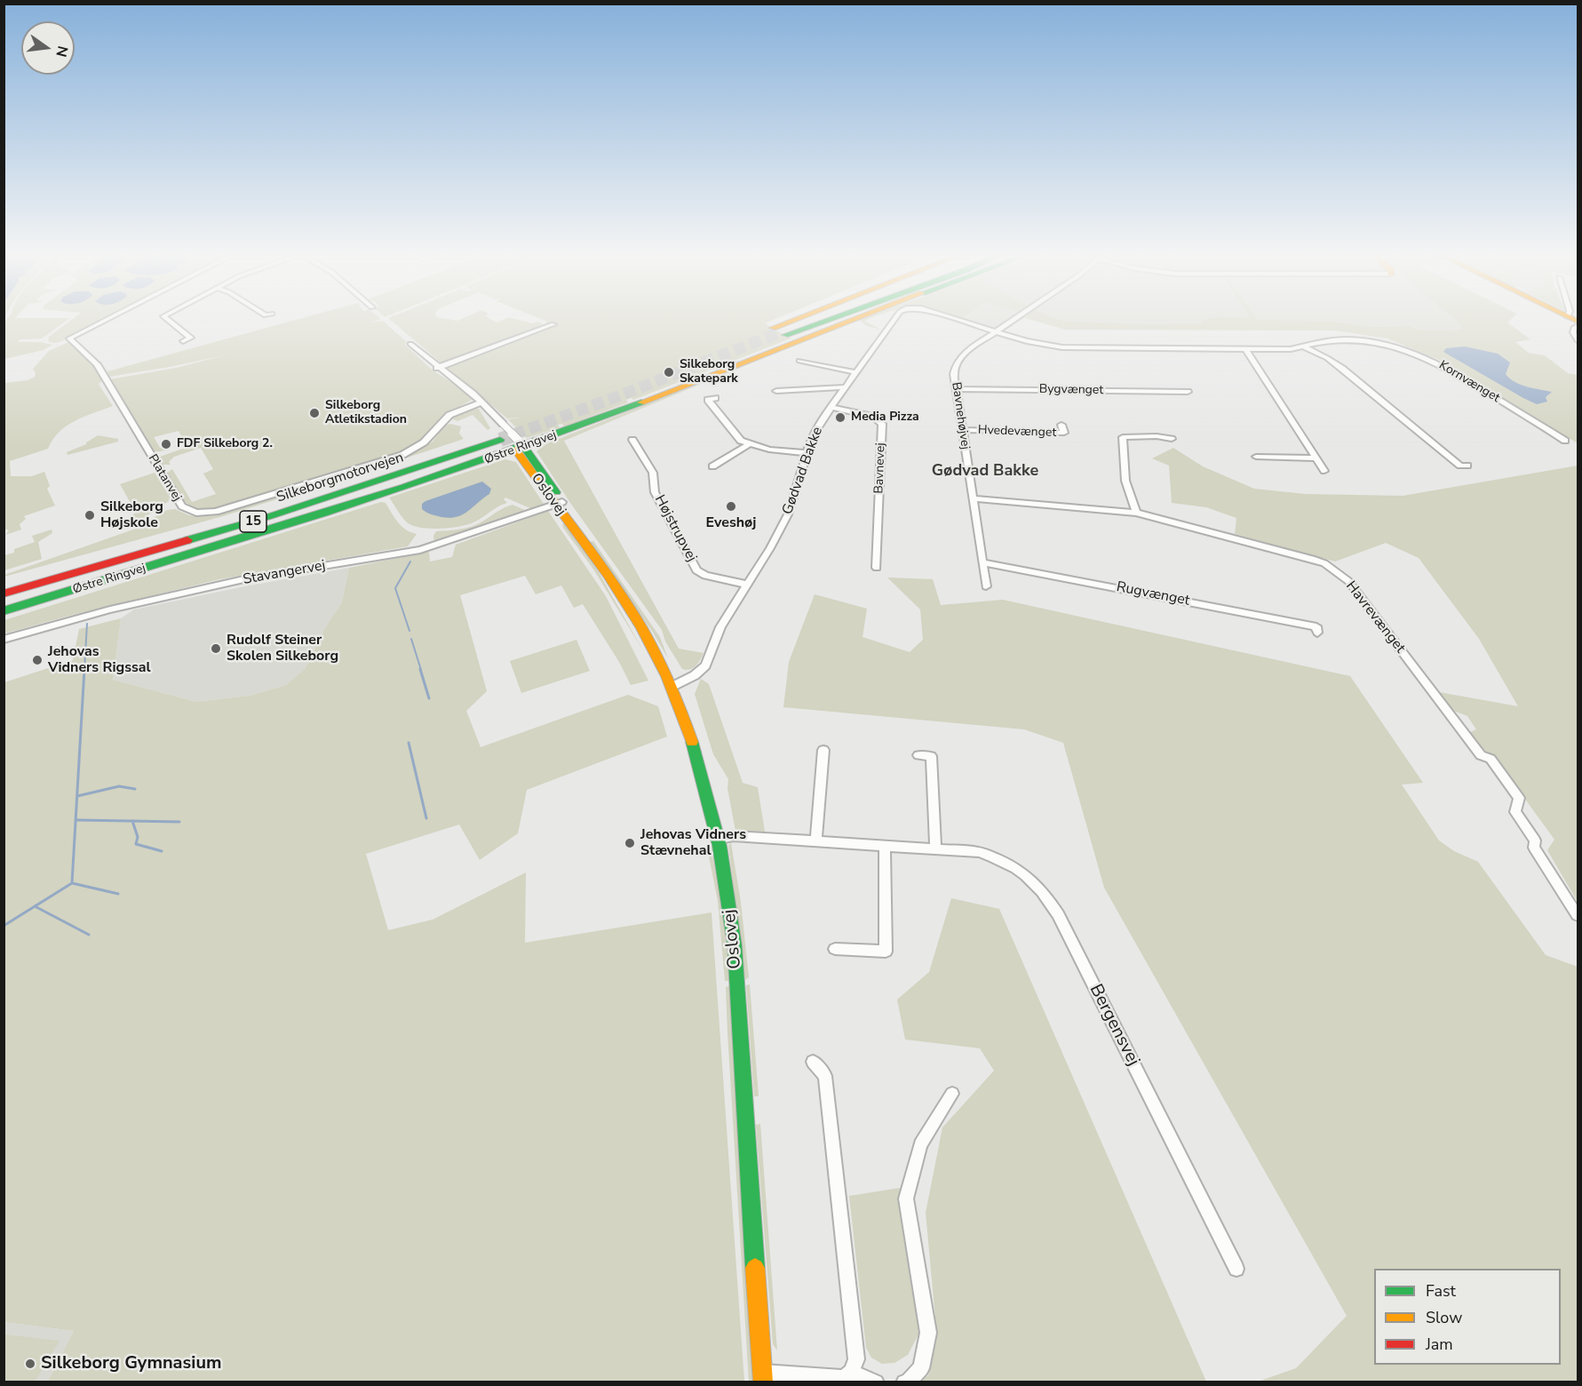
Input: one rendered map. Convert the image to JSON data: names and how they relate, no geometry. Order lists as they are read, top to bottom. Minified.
{"streets":{"main road":["Østre Ringvej","Silkeborgmotorvejen","Oslovej","15"],"street":["Kornvænget","Bygvænget","Bavnehøjvej","Hvedevænget","Bavnevej","Gødvad Bakke","Platanvej","Højstrupvej","Stavangervej","Rugvænget","Havrevænget","Bergensvej"]},"crossings":[["Kornvænget","Bavnehøjvej"],["Bygvænget","Bavnehøjvej"],["Bavnehøjvej","Hvedevænget"],["Bavnehøjvej","Rugvænget"],["Bavnehøjvej","Havrevænget"],["Østre Ringvej","Silkeborgmotorvejen"],["Østre Ringvej","Oslovej"],["Bavnevej","Gødvad Bakke"],["Gødvad Bakke","Oslovej"],["Gødvad Bakke","Højstrupvej"],["Silkeborgmotorvejen","Oslovej"],["Oslovej","Stavangervej"],["Oslovej","Bergensvej"]],"districts":["Gødvad Bakke"],"places":["Silkeborg Skatepark","Silkeborg Atletikstadion","Media Pizza","FDF Silkeborg 2.","Eveshøj","Silkeborg Højskole","Rudolf Steiner Skolen Silkeborg","Jehovas Vidners Rigssal","Jehovas Vidners Stævnehal","Silkeborg Gymnasium"],"legend":["Fast","Slow","Jam"],"north":"right"}
